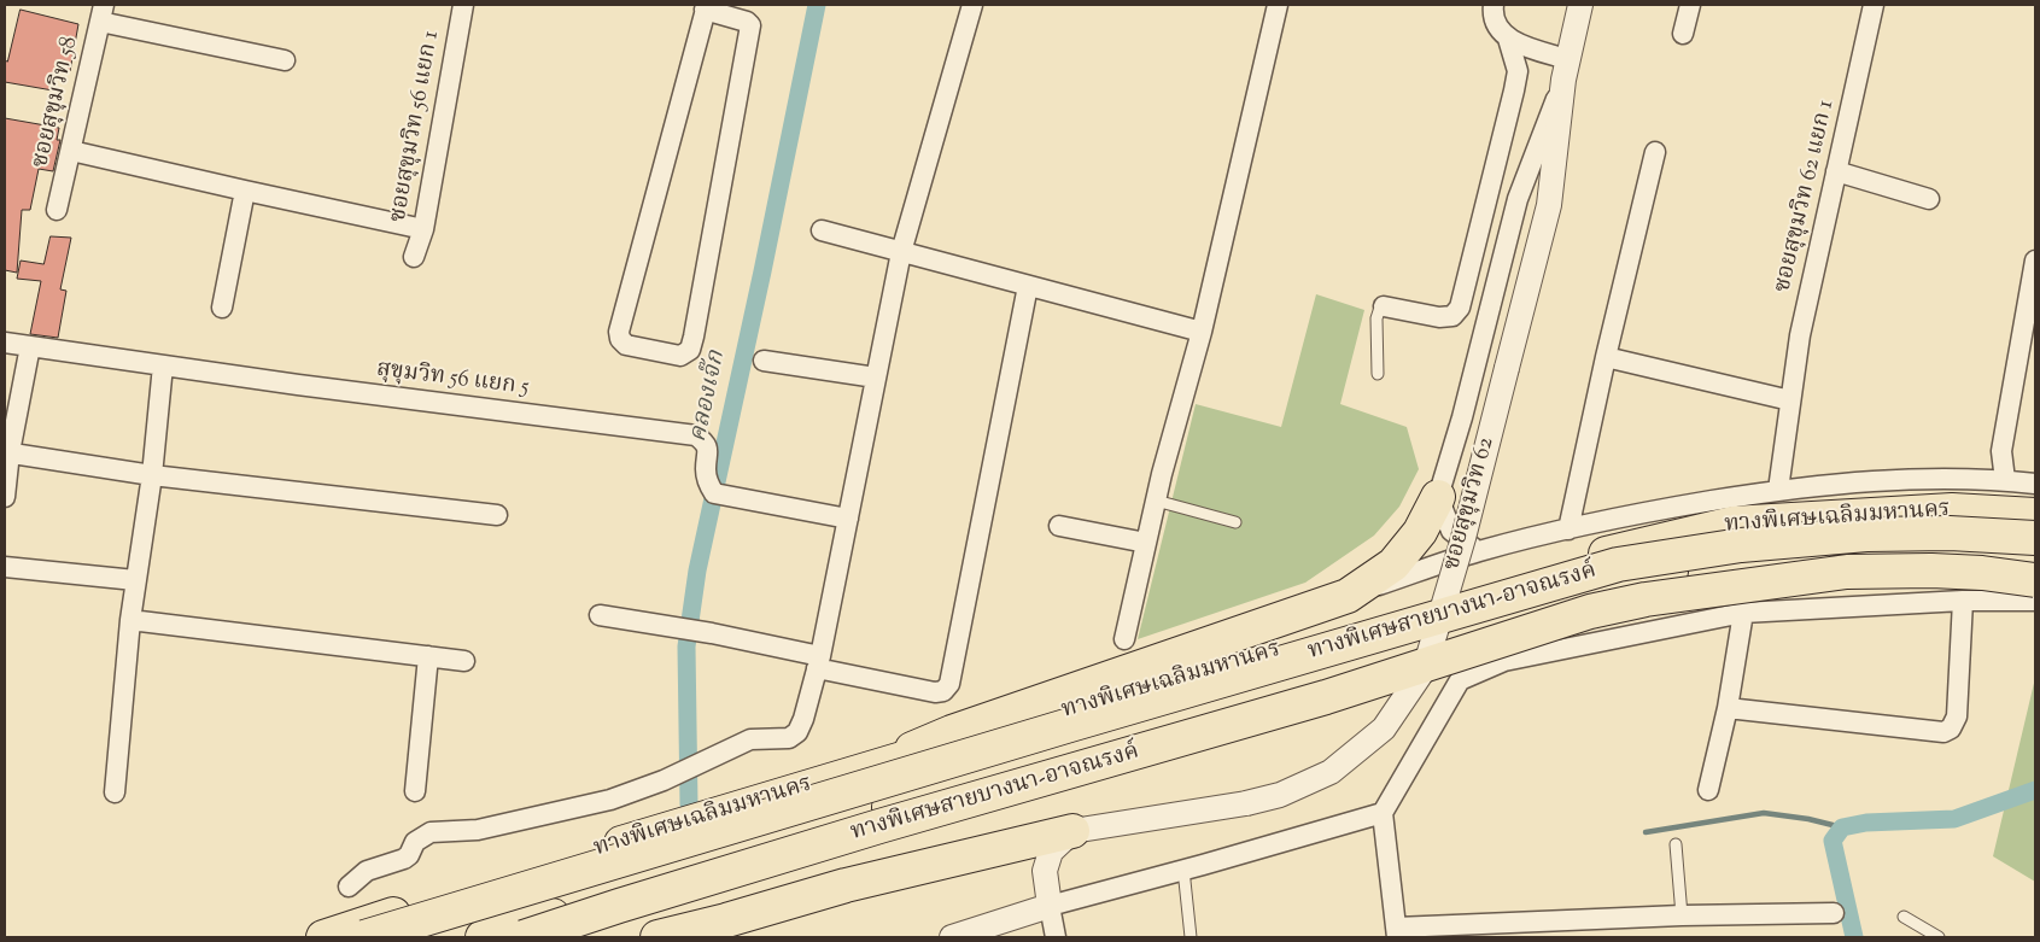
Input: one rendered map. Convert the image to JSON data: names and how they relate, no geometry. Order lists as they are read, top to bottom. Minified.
{"streets":{"highway":["ทางพิเศษเฉลิมมหานคร","ทางพิเศษสายบางนา-อาจณรงค์"],"street":["ซอยสุขุมวิท 58","ซอยสุขุมวิท 56 แยก 1","ซอยสุขุมวิท 62 แยก 1","สุขุมวิท 56 แยก 5","ซอยสุขุมวิท 62"]},"water":["คลองเจ๊ก"]}
